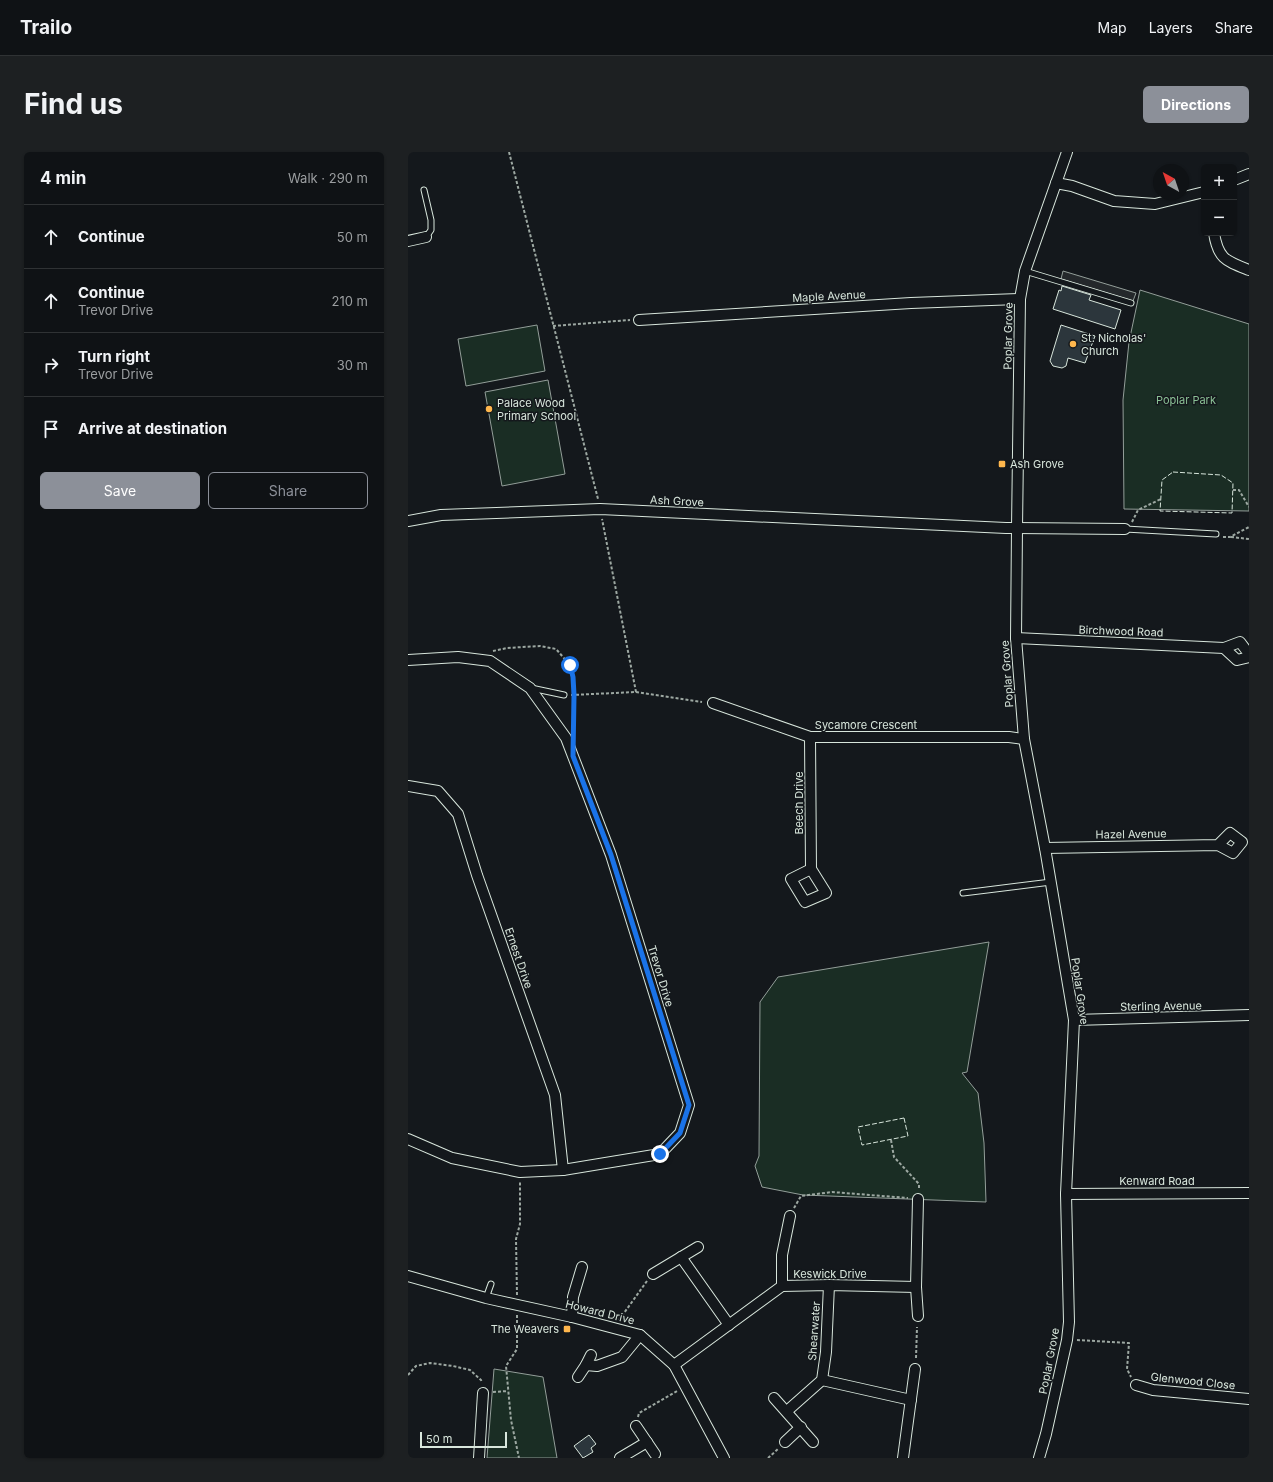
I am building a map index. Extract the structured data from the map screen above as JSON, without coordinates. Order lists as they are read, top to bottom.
{
  "streets": {
    "street": [
      "Maple Avenue",
      "Poplar Grove",
      "Ash Grove",
      "Birchwood Road",
      "Sycamore Crescent",
      "Beech Drive",
      "Hazel Avenue",
      "Ernest Drive",
      "Trevor Drive",
      "Sterling Avenue",
      "Kenward Road",
      "Keswick Drive",
      "Howard Drive",
      "Shearwater",
      "Glenwood Close"
    ]
  },
  "crossings": [
    ["Maple Avenue", "Poplar Grove"],
    ["Poplar Grove", "Ash Grove"],
    ["Poplar Grove", "Birchwood Road"],
    ["Poplar Grove", "Sycamore Crescent"],
    ["Poplar Grove", "Hazel Avenue"],
    ["Poplar Grove", "Sterling Avenue"],
    ["Poplar Grove", "Kenward Road"],
    ["Sycamore Crescent", "Beech Drive"],
    ["Ernest Drive", "Trevor Drive"],
    ["Keswick Drive", "Howard Drive"],
    ["Keswick Drive", "Shearwater"]
  ],
  "parks": ["Poplar Park"],
  "places": {
    "other": ["St. Nicholas' Church", "Palace Wood Primary School"],
    "transit": ["Ash Grove", "The Weavers"]
  },
  "scale_bar": "50 m",
  "north": "top left",
  "page": {
    "header": "Trailo",
    "nav": ["Map", "Layers", "Share"],
    "buttons": [
      "Directions",
      ["Save", "Share"]
    ],
    "title": "Find us",
    "heading": ["4 min", "Walk · 290 m"],
    "map_buttons": ["+", "−"],
    "list": [
      ["Continue", "50 m"],
      ["Continue", "Trevor Drive", "210 m"],
      ["Turn right", "Trevor Drive", "30 m"],
      "Arrive at destination"
    ],
    "scale": "50 m"
  }
}
